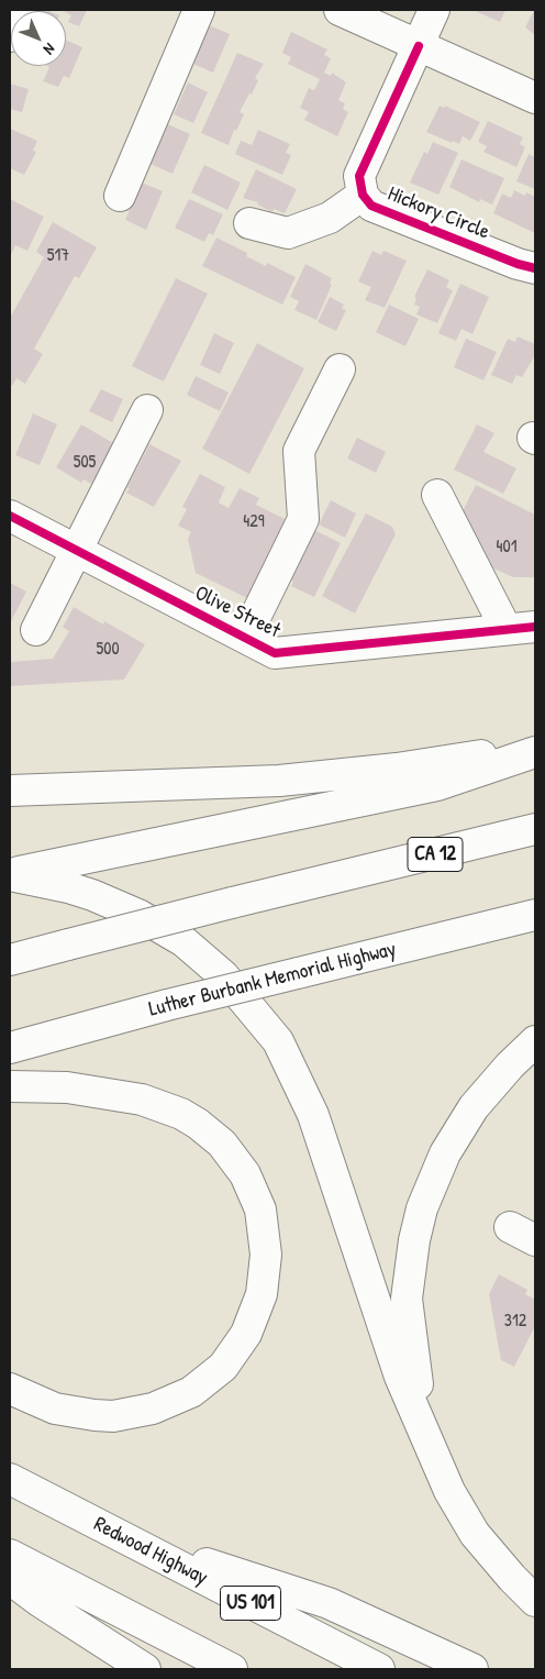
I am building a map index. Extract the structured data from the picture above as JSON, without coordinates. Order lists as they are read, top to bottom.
{
  "streets": {
    "main road": [
      "Hickory Circle",
      "Olive Street",
      "CA 12",
      "Luther Burbank Memorial Highway",
      "Redwood Highway",
      "US 101"
    ]
  },
  "house_numbers": [
    "517",
    "505",
    "429",
    "401",
    "500",
    "312"
  ],
  "north": "bottom right"
}
